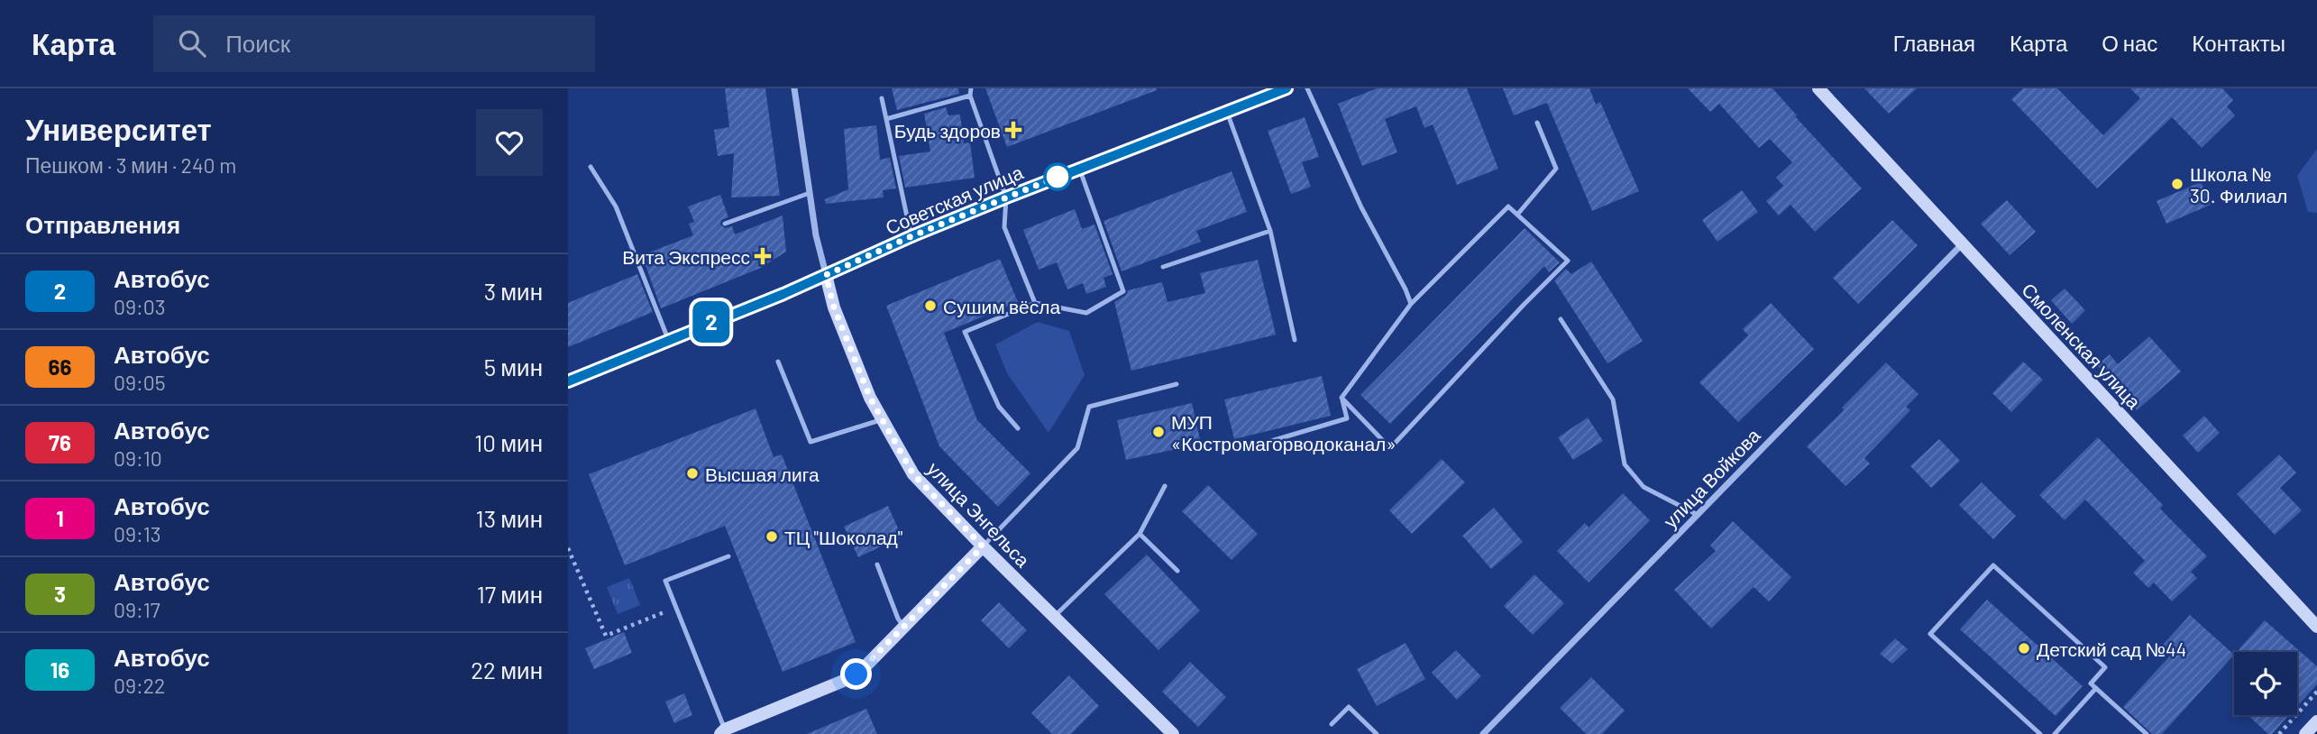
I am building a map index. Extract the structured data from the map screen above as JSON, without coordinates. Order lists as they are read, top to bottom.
{
  "streets": {
    "main road": ["Советская улица", "Смоленская улица", "улица Энгельса"],
    "street": ["улица Войкова"]
  },
  "crossings": [
    ["Советская улица", "улица Энгельса"],
    ["Смоленская улица", "улица Войкова"]
  ],
  "places": {
    "health": ["Будь здоров", "Вита Экспресс"],
    "other": [
      "Школа № 30. Филиал",
      "Сушим вёсла",
      "МУП «Костромагорводоканал»",
      "Высшая лига",
      "ТЦ \"Шоколад\"",
      "Детский сад №44"
    ]
  },
  "lines": ["bus line 2"],
  "page": {
    "header": "Карта",
    "search": "Поиск",
    "nav": [
      "Главная",
      "Карта",
      "О нас",
      "Контакты"
    ],
    "heading": [
      ["Университет", "Пешком · 3 мин · 240 m"],
      "Отправления"
    ],
    "on_map": "2",
    "list": [
      {
        "mark": "2",
        "name": "Автобус",
        "note": "09:03",
        "value": "3 мин"
      },
      {
        "mark": "66",
        "name": "Автобус",
        "note": "09:05",
        "value": "5 мин"
      },
      {
        "mark": "76",
        "name": "Автобус",
        "note": "09:10",
        "value": "10 мин"
      },
      {
        "mark": "1",
        "name": "Автобус",
        "note": "09:13",
        "value": "13 мин"
      },
      {
        "mark": "3",
        "name": "Автобус",
        "note": "09:17",
        "value": "17 мин"
      },
      {
        "mark": "16",
        "name": "Автобус",
        "note": "09:22",
        "value": "22 мин"
      }
    ]
  }
}
